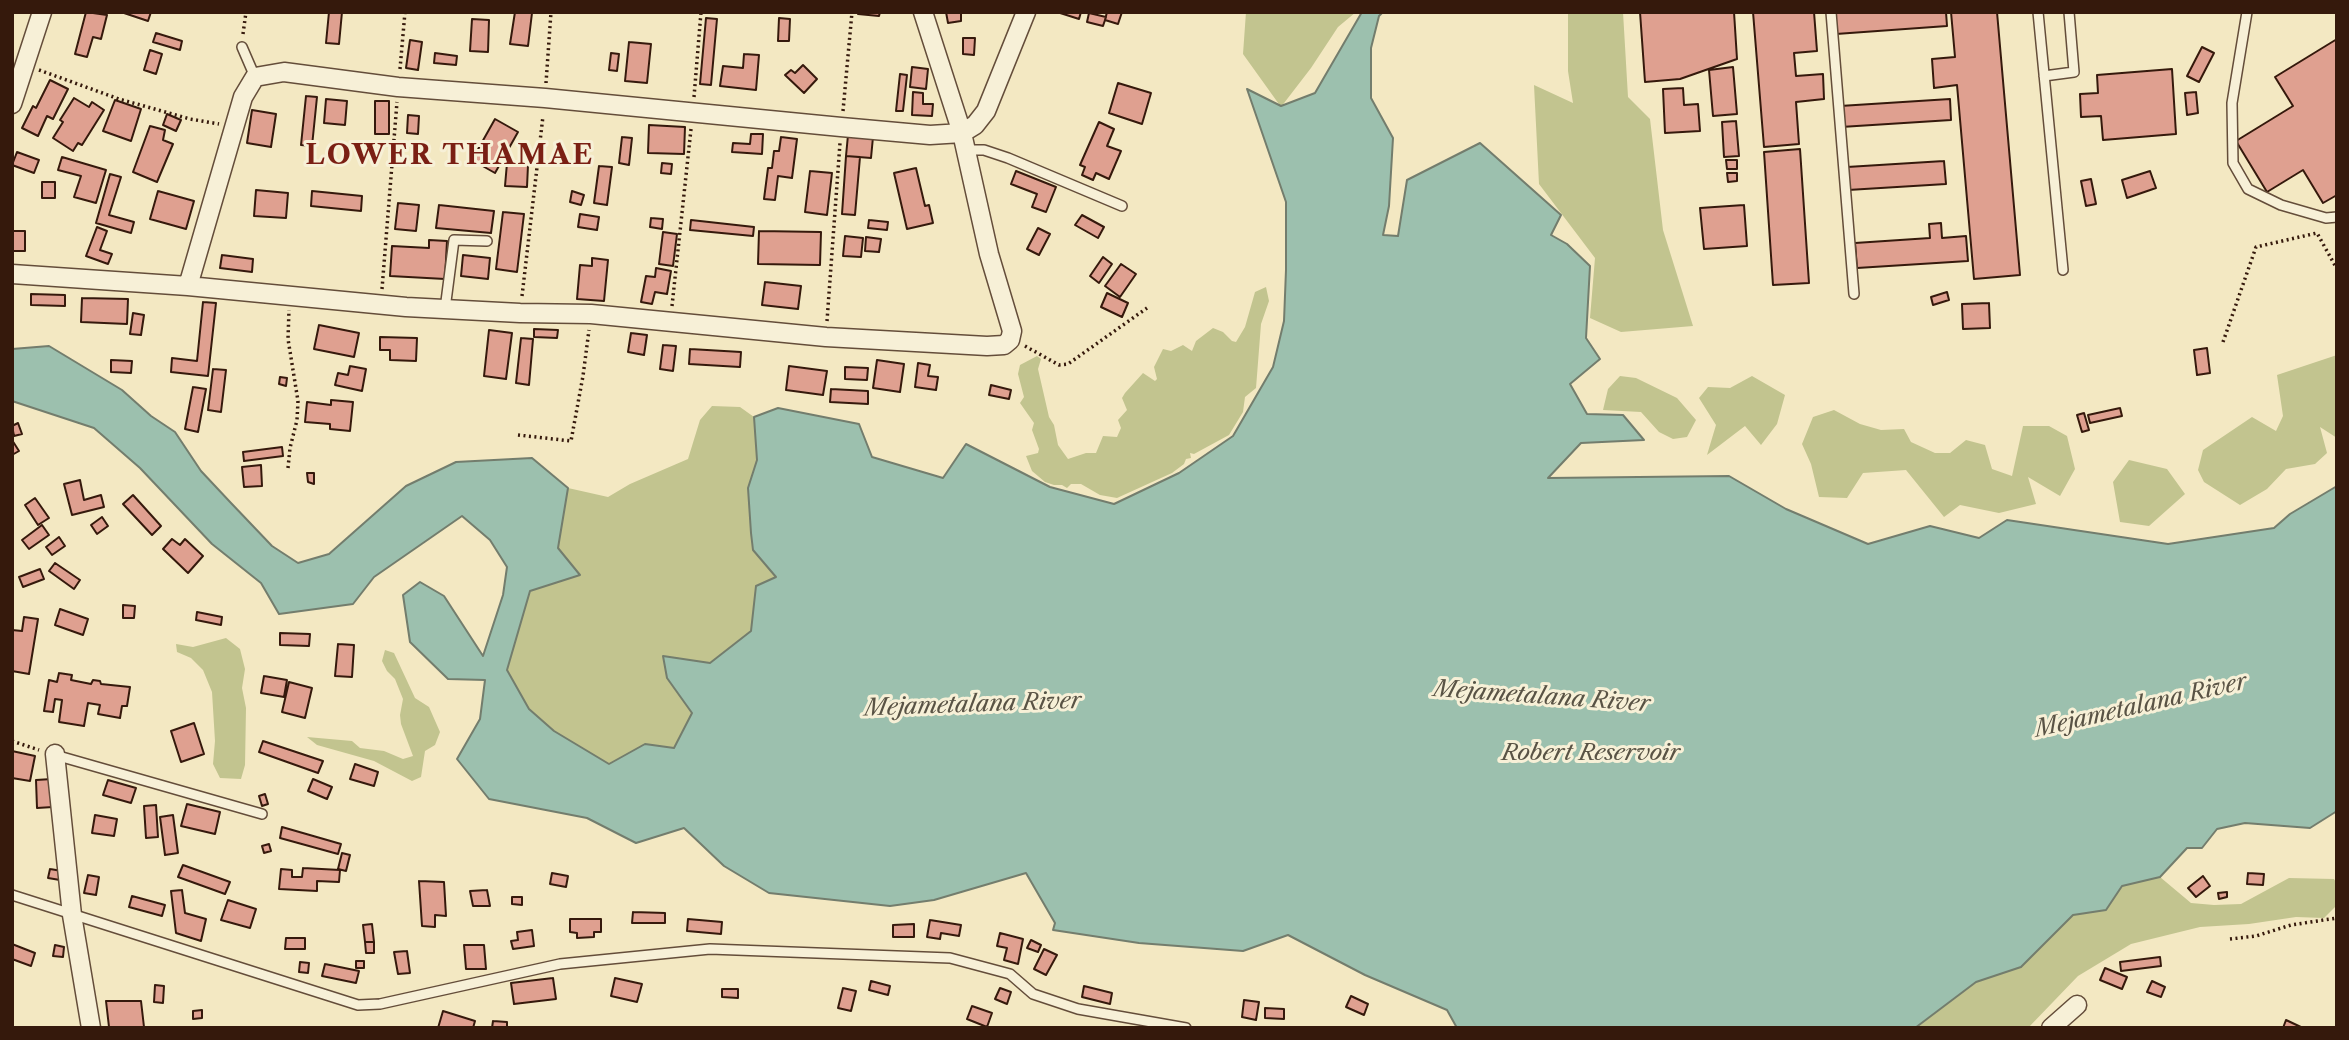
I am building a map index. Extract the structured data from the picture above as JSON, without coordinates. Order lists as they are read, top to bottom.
{
  "districts": ["LOWER THAMAE"],
  "water": ["Mejametalana River", "Robert Reservoir"]
}
